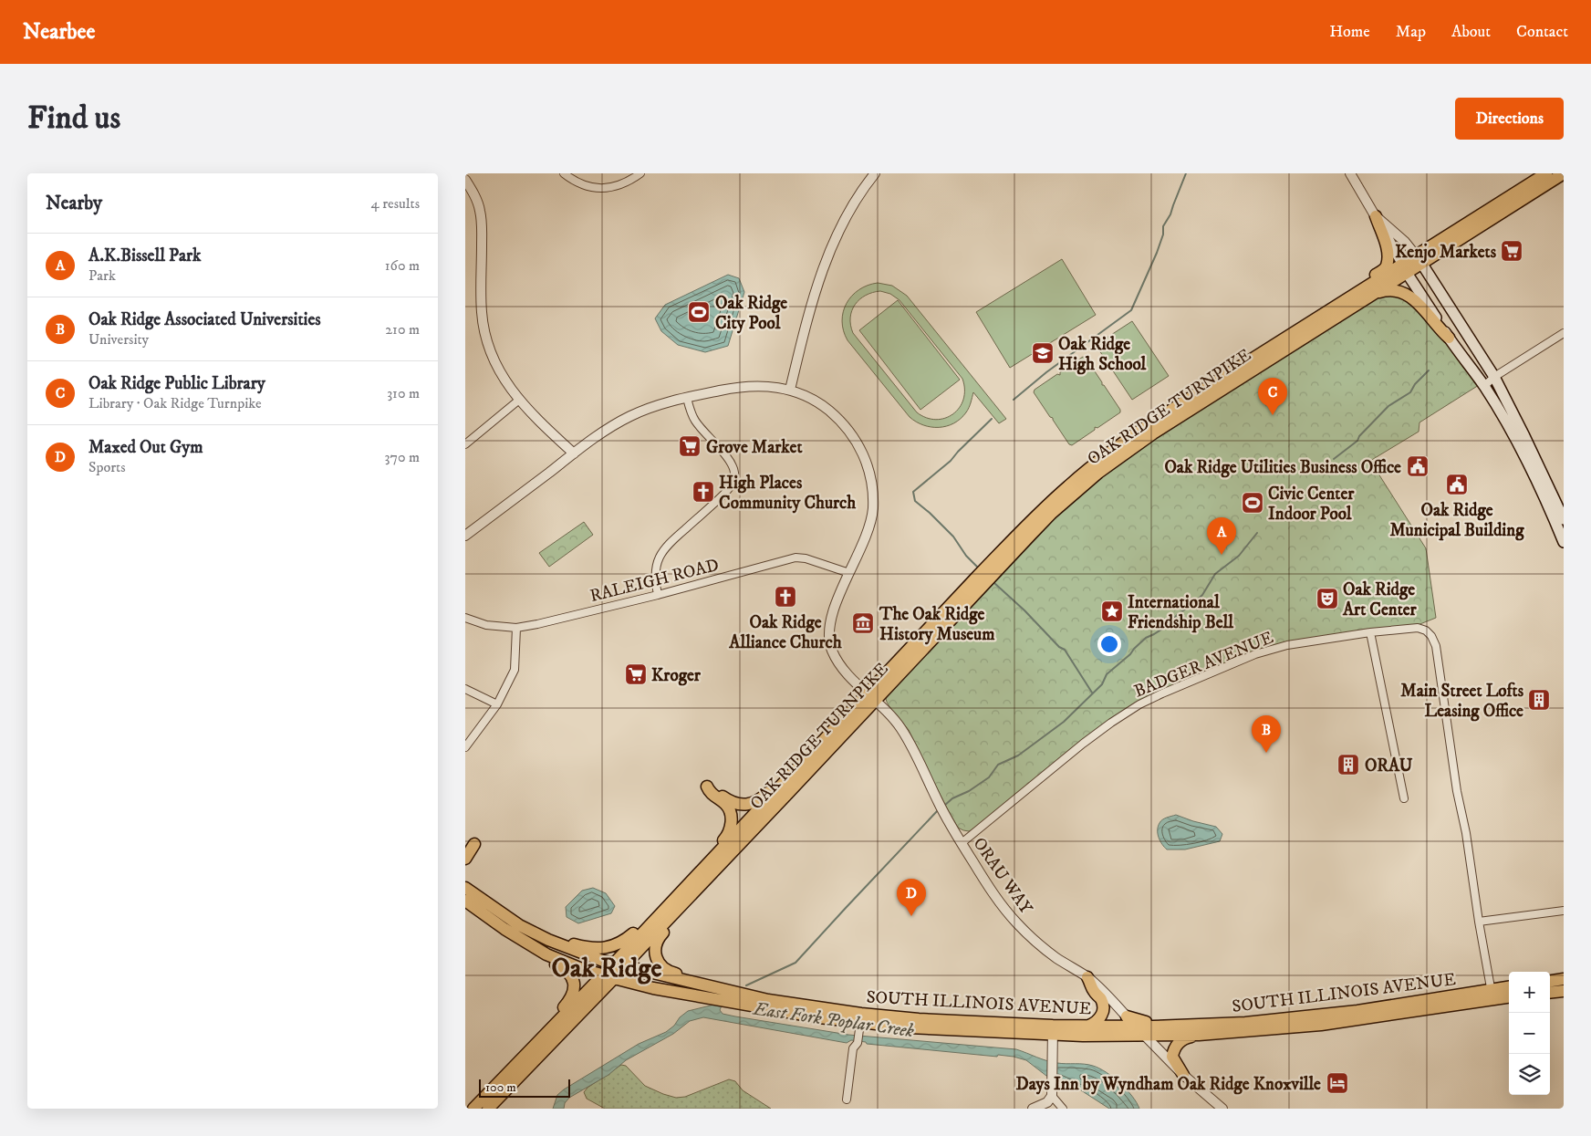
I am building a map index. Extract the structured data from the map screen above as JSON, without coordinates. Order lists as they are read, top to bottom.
{
  "streets": {
    "highway": ["OAK RIDGE TURNPIKE", "SOUTH ILLINOIS AVENUE"],
    "street": ["RALEIGH ROAD", "BADGER AVENUE", "ORAU WAY"]
  },
  "crossings": [
    ["OAK RIDGE TURNPIKE", "ORAU WAY"],
    ["OAK RIDGE TURNPIKE", "SOUTH ILLINOIS AVENUE"],
    ["RALEIGH ROAD", "ORAU WAY"],
    ["BADGER AVENUE", "ORAU WAY"],
    ["BADGER AVENUE", "SOUTH ILLINOIS AVENUE"],
    ["ORAU WAY", "SOUTH ILLINOIS AVENUE"]
  ],
  "districts": ["Oak Ridge"],
  "water": ["East Fork Poplar Creek"],
  "places": {
    "supermarket": ["Kenjo Markets", "Grove Market", "Kroger"],
    "sports": ["Oak Ridge City Pool", "Civic Center Indoor Pool"],
    "school or university": ["Oak Ridge High School"],
    "public building": ["Oak Ridge Utilities Business Office", "Oak Ridge Municipal Building"],
    "church": ["High Places Community Church", "Oak Ridge Alliance Church"],
    "theatre": ["Oak Ridge Art Center"],
    "place": ["International Friendship Bell"],
    "museum": ["The Oak Ridge History Museum"],
    "building": ["Main Street Lofts Leasing Office", "ORAU"],
    "hotel": ["Days Inn by Wyndham Oak Ridge Knoxville"]
  },
  "scale_bar": "100 m",
  "page": {
    "header": "Nearbee",
    "nav": [
      "Home",
      "Map",
      "About",
      "Contact"
    ],
    "buttons": "Directions",
    "title": "Find us",
    "heading": ["Nearby", "4 results"],
    "list": [
      {
        "mark": "A",
        "name": "A.K.Bissell Park",
        "note": "Park",
        "value": "160 m"
      },
      {
        "mark": "B",
        "name": "Oak Ridge Associated Universities",
        "note": "University",
        "value": "210 m"
      },
      {
        "mark": "C",
        "name": "Oak Ridge Public Library",
        "note": "Library · Oak Ridge Turnpike",
        "value": "310 m"
      },
      {
        "mark": "D",
        "name": "Maxed Out Gym",
        "note": "Sports",
        "value": "370 m"
      }
    ],
    "pins": [
      "C",
      "A",
      "B",
      "D"
    ],
    "map_buttons": ["+", "−"],
    "scale": "100 m"
  }
}
